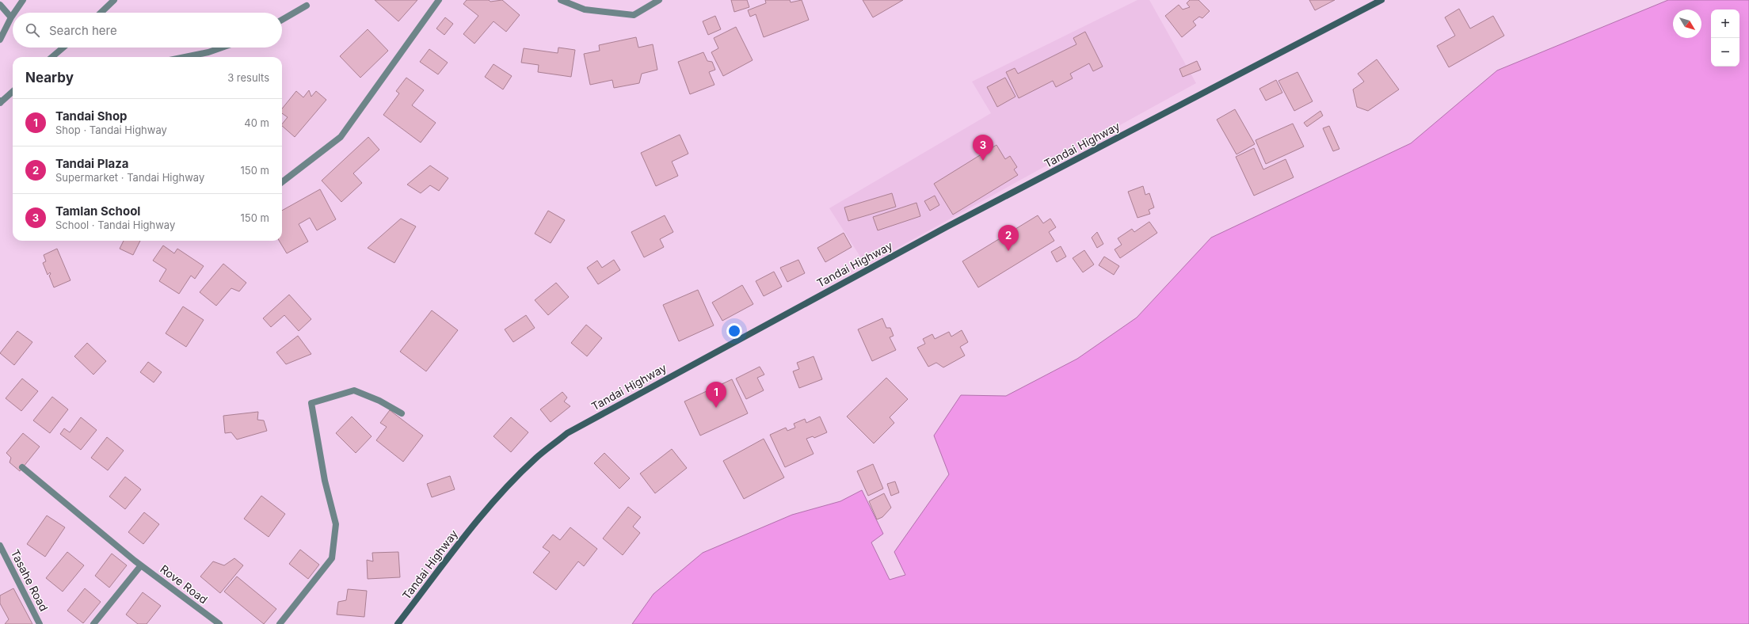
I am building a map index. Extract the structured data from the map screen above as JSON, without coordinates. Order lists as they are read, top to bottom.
{
  "streets": {
    "main road": ["Tandai Highway"],
    "street": ["Tasahe Road", "Rove Road"]
  },
  "north": "bottom right",
  "page": {
    "map_buttons": ["+", "−"],
    "search": "Search here",
    "heading": ["Nearby", "3 results"],
    "list": [
      {
        "mark": "1",
        "name": "Tandai Shop",
        "note": "Shop · Tandai Highway",
        "value": "40 m"
      },
      {
        "mark": "2",
        "name": "Tandai Plaza",
        "note": "Supermarket · Tandai Highway",
        "value": "150 m"
      },
      {
        "mark": "3",
        "name": "Tamlan School",
        "note": "School · Tandai Highway",
        "value": "150 m"
      }
    ],
    "pins": ["3", "2", "1"]
  }
}
